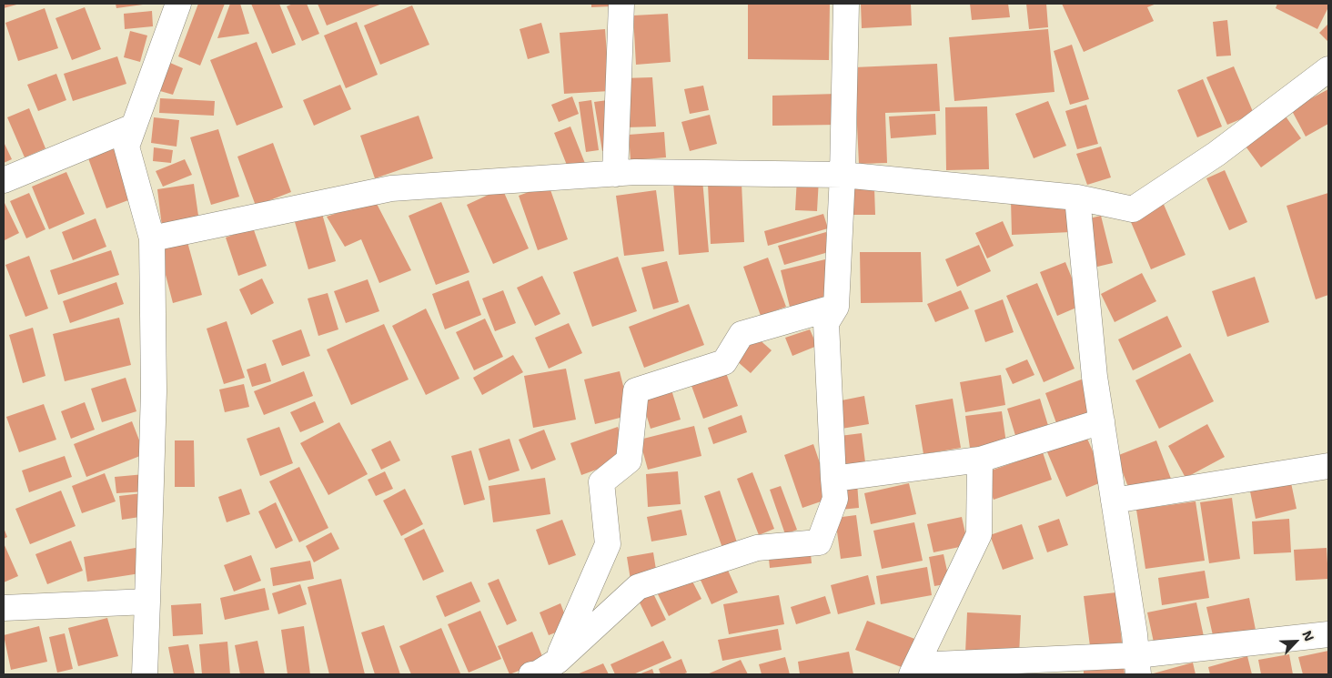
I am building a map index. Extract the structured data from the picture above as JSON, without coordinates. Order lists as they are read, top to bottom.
{
  "north": "top right"
}
